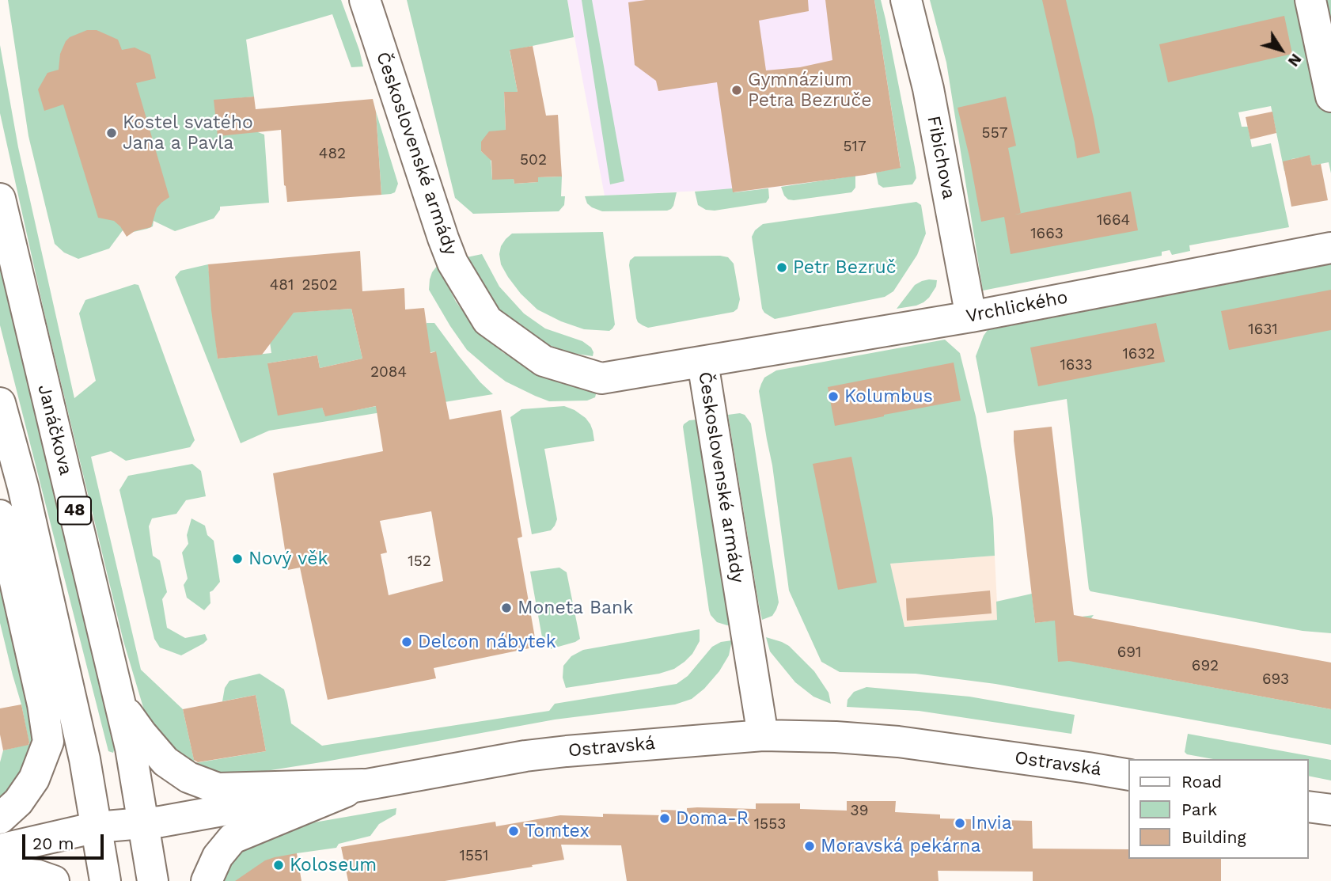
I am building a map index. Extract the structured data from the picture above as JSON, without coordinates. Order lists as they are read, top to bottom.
{
  "streets": {
    "street": [
      "Československé armády",
      "Fibichova",
      "Vrchlického",
      "Janáčkova",
      "48",
      "Ostravská"
    ]
  },
  "crossings": [
    ["Československé armády", "Vrchlického"],
    ["Československé armády", "Ostravská"],
    ["Fibichova", "Vrchlického"],
    ["Janáčkova", "48"],
    ["Janáčkova", "Ostravská"],
    ["48", "Ostravská"]
  ],
  "places": [
    "Gymnázium Petra Bezruče",
    "Kostel svatého Jana a Pavla",
    "Petr Bezruč",
    "Kolumbus",
    "Nový věk",
    "Moneta Bank",
    "Delcon nábytek",
    "Doma-R",
    "Invia",
    "Tomtex",
    "Moravská pekárna",
    "Koloseum"
  ],
  "house_numbers": [
    "557",
    "517",
    "482",
    "502",
    "1664",
    "1663",
    "481",
    "2502",
    "1631",
    "1632",
    "1633",
    "2084",
    "152",
    "691",
    "692",
    "693",
    "39",
    "1553",
    "1551"
  ],
  "legend": ["Road", "Park", "Building"],
  "scale_bar": "20 m",
  "north": "bottom right"
}
